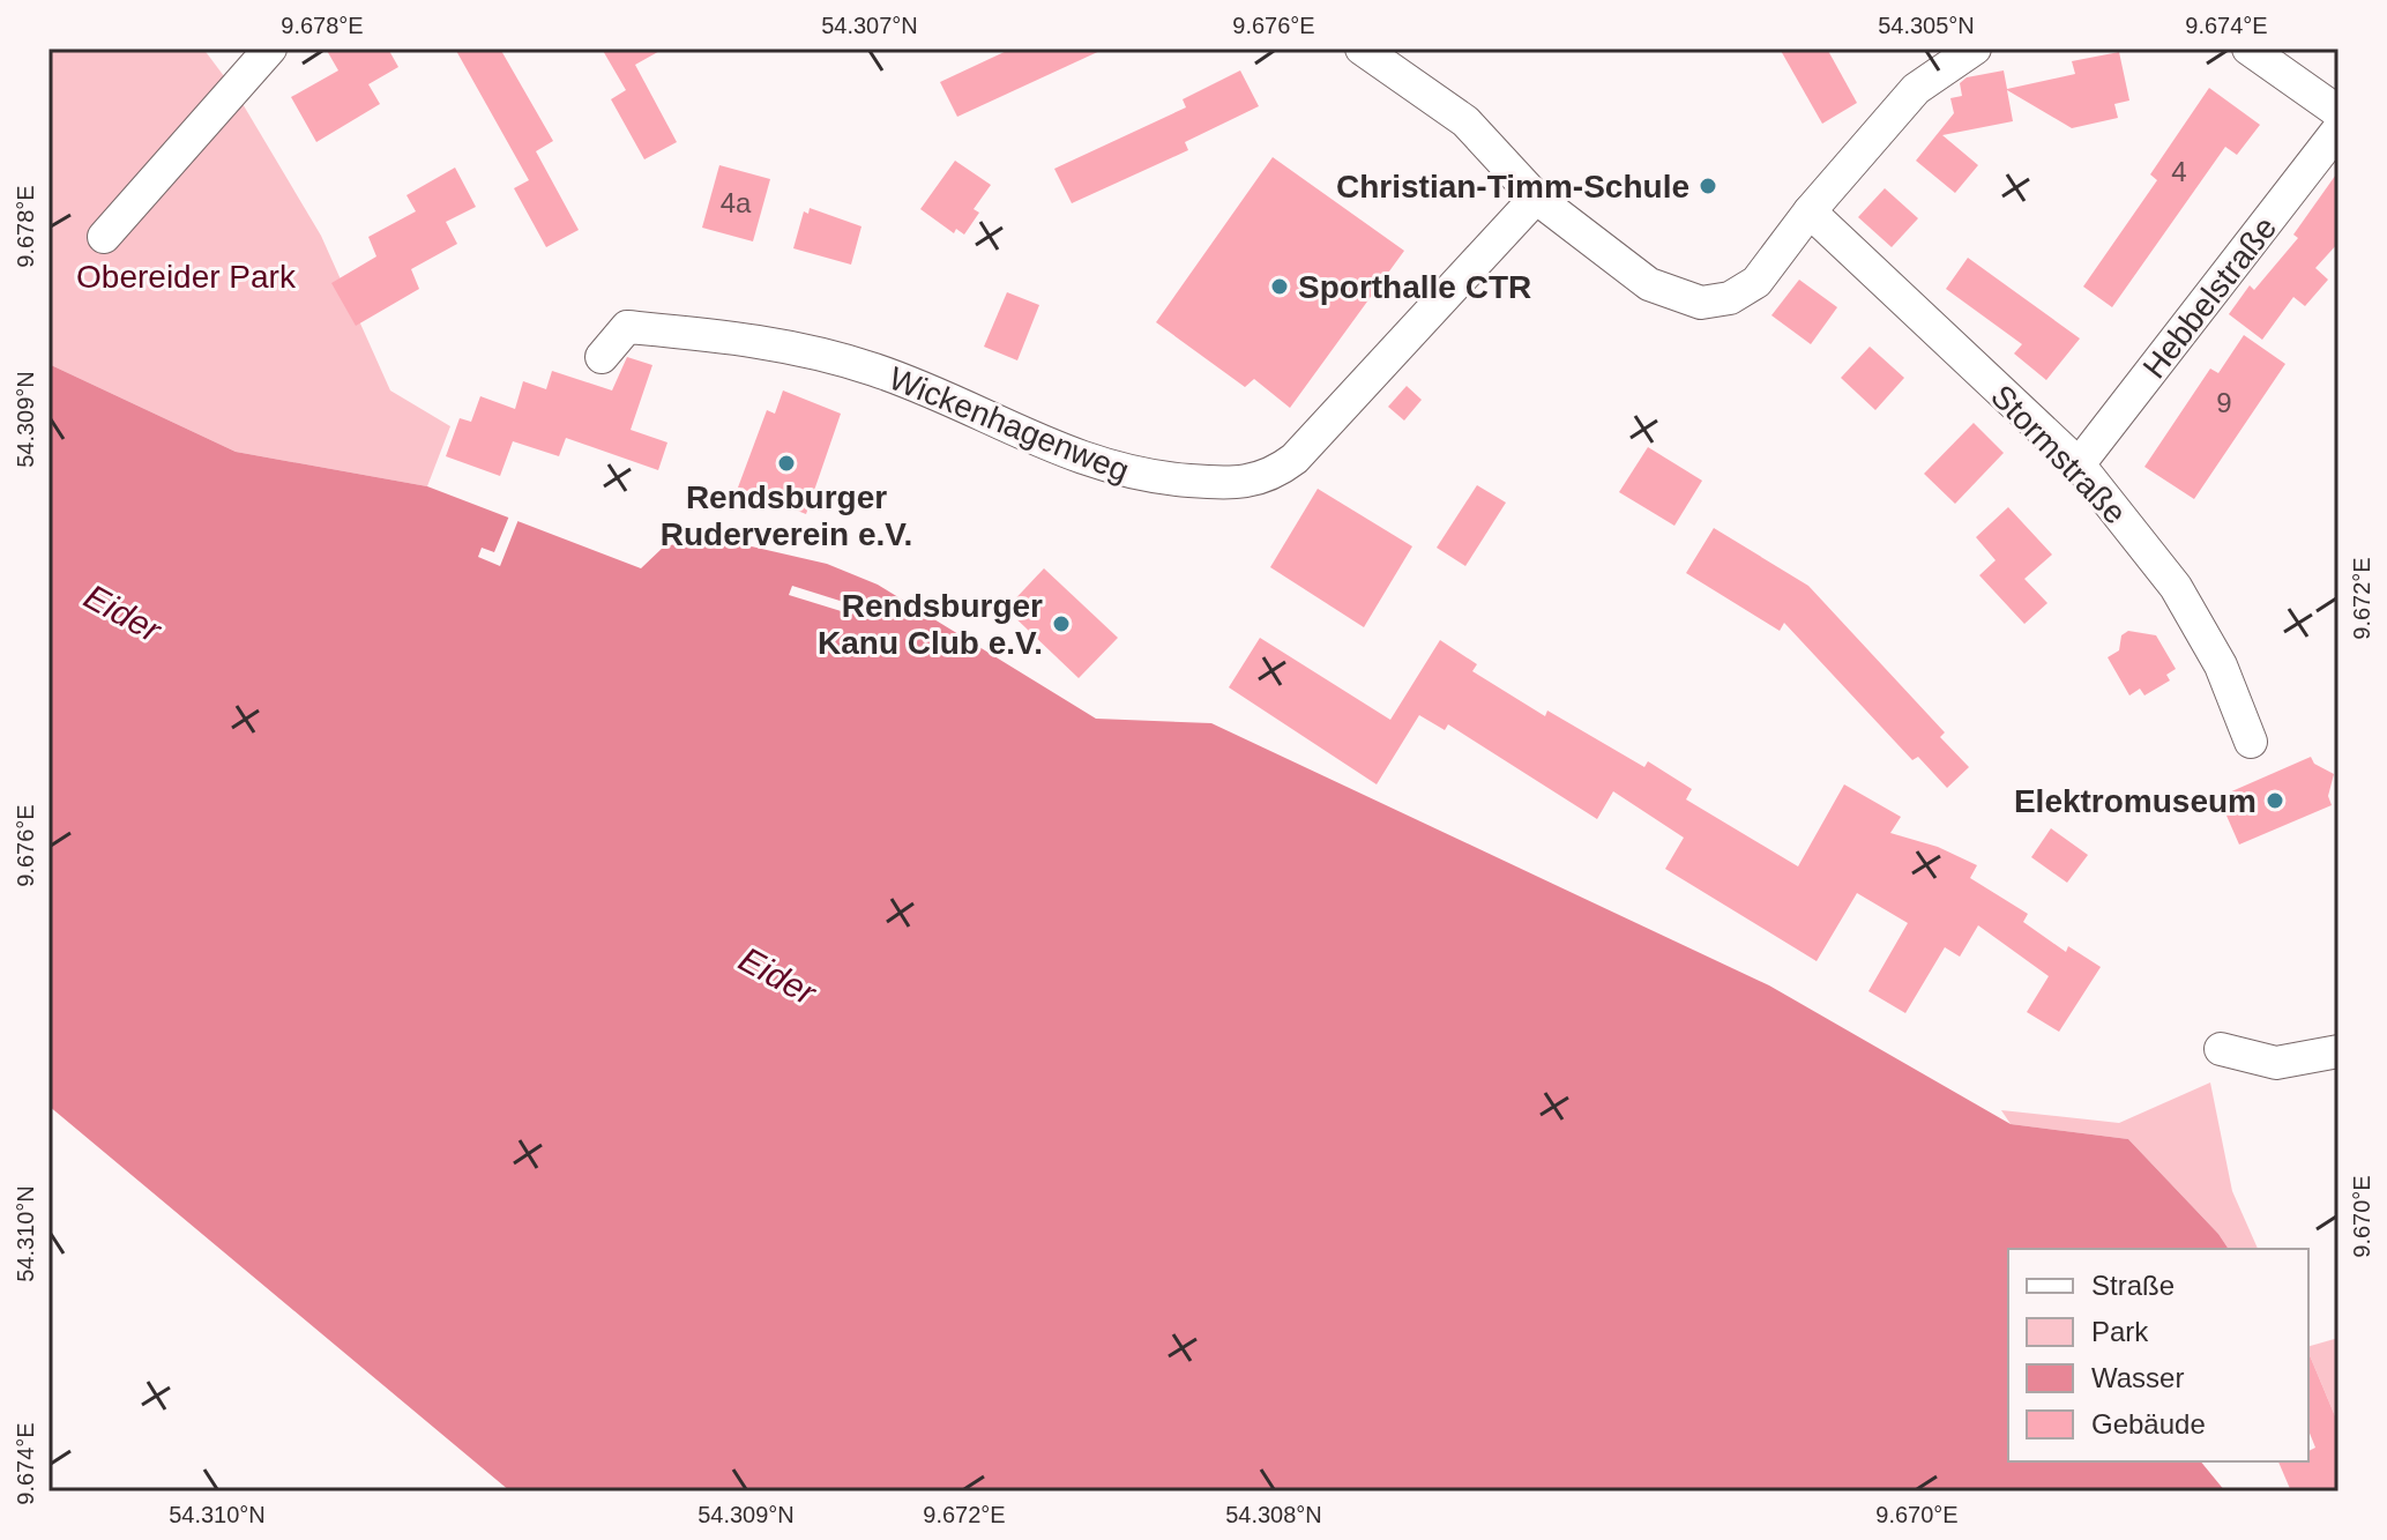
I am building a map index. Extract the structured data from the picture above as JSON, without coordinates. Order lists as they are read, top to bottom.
{
  "streets": {
    "street": ["Hebbelstraße", "Wickenhagenweg", "Stormstraße"]
  },
  "crossings": [
    ["Hebbelstraße", "Stormstraße"]
  ],
  "water": ["Eider"],
  "parks": ["Obereider Park"],
  "places": [
    "Christian-Timm-Schule",
    "Sporthalle CTR",
    "Rendsburger Ruderverein e.V.",
    "Rendsburger Kanu Club e.V.",
    "Elektromuseum"
  ],
  "house_numbers": ["4", "4a", "9"],
  "legend": [
    "Straße",
    "Park",
    "Wasser",
    "Gebäude"
  ],
  "coordinates": [
    "9.678°E",
    "54.307°N",
    "9.676°E",
    "54.305°N",
    "9.674°E",
    "54.309°N",
    "9.672°E",
    "9.670°E",
    "54.310°N",
    "54.308°N"
  ]
}
